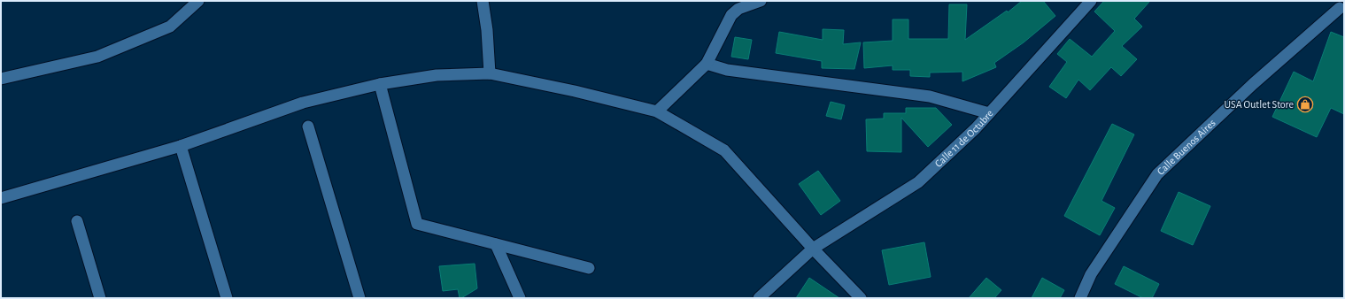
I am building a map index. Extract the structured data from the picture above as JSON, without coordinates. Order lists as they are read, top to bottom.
{
  "streets": {
    "street": ["Calle 11 de Octubre", "Calle Buenos Aires"]
  },
  "places": {
    "shop": ["USA Outlet Store"]
  }
}
